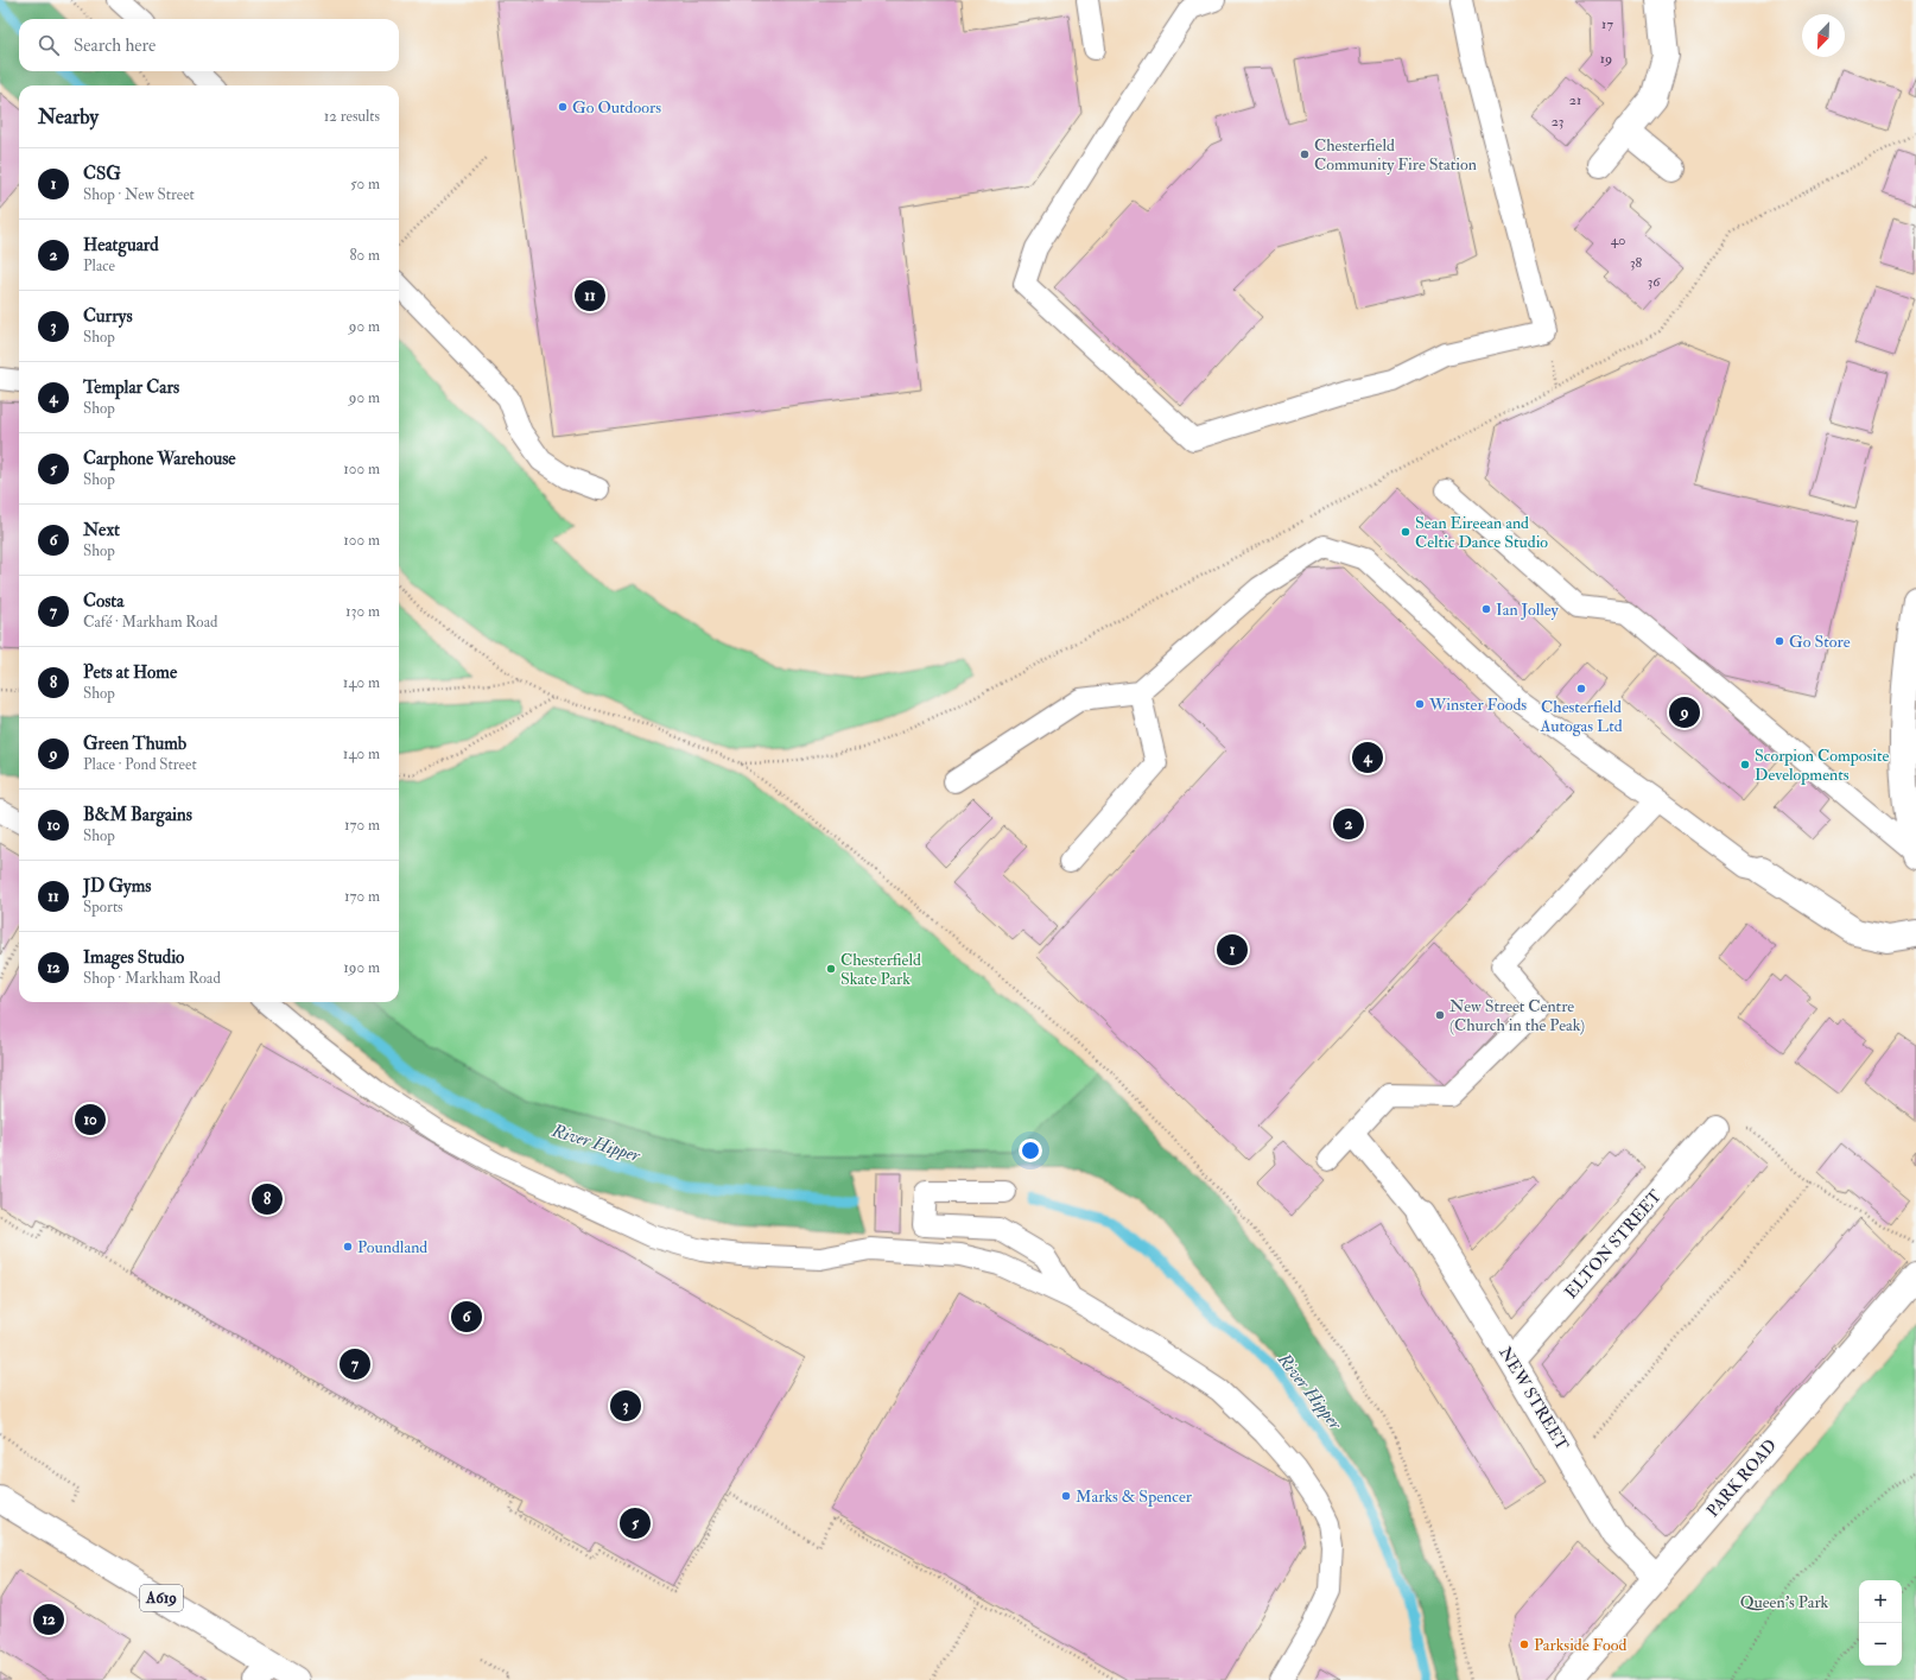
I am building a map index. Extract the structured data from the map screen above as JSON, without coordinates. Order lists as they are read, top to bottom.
{
  "streets": {
    "main road": [
      "ELTON STREET",
      "NEW STREET",
      "PARK ROAD",
      "A619"
    ]
  },
  "crossings": [
    ["ELTON STREET", "NEW STREET"],
    ["NEW STREET", "PARK ROAD"]
  ],
  "water": ["River Hipper"],
  "parks": ["Queen's Park"],
  "places": [
    "Go Outdoors",
    "Chesterfield Community Fire Station",
    "Sean Eireean and Celtic Dance Studio",
    "Ian Jolley",
    "Go Store",
    "Chesterfield Autogas Ltd",
    "Winster Foods",
    "Scorpion Composite Developments",
    "Chesterfield Skate Park",
    "New Street Centre (Church in the Peak)",
    "Poundland",
    "Marks & Spencer",
    "Parkside Food"
  ],
  "house_numbers": [
    "17",
    "19",
    "21",
    "23",
    "40",
    "38",
    "36"
  ],
  "north": "bottom left",
  "page": {
    "search": "Search here",
    "heading": ["Nearby", "12 results"],
    "list": [
      {
        "mark": "1",
        "name": "CSG",
        "note": "Shop · New Street",
        "value": "50 m"
      },
      {
        "mark": "2",
        "name": "Heatguard",
        "note": "Place",
        "value": "80 m"
      },
      {
        "mark": "3",
        "name": "Currys",
        "note": "Shop",
        "value": "90 m"
      },
      {
        "mark": "4",
        "name": "Templar Cars",
        "note": "Shop",
        "value": "90 m"
      },
      {
        "mark": "5",
        "name": "Carphone Warehouse",
        "note": "Shop",
        "value": "100 m"
      },
      {
        "mark": "6",
        "name": "Next",
        "note": "Shop",
        "value": "100 m"
      },
      {
        "mark": "7",
        "name": "Costa",
        "note": "Café · Markham Road",
        "value": "130 m"
      },
      {
        "mark": "8",
        "name": "Pets at Home",
        "note": "Shop",
        "value": "140 m"
      },
      {
        "mark": "9",
        "name": "Green Thumb",
        "note": "Place · Pond Street",
        "value": "140 m"
      },
      {
        "mark": "10",
        "name": "B&M Bargains",
        "note": "Shop",
        "value": "170 m"
      },
      {
        "mark": "11",
        "name": "JD Gyms",
        "note": "Sports",
        "value": "170 m"
      },
      {
        "mark": "12",
        "name": "Images Studio",
        "note": "Shop · Markham Road",
        "value": "190 m"
      }
    ],
    "pins": [
      "11",
      "9",
      "4",
      "2",
      "1",
      "10",
      "8",
      "6",
      "7",
      "3",
      "5",
      "12"
    ],
    "map_buttons": ["+", "−"]
  }
}
